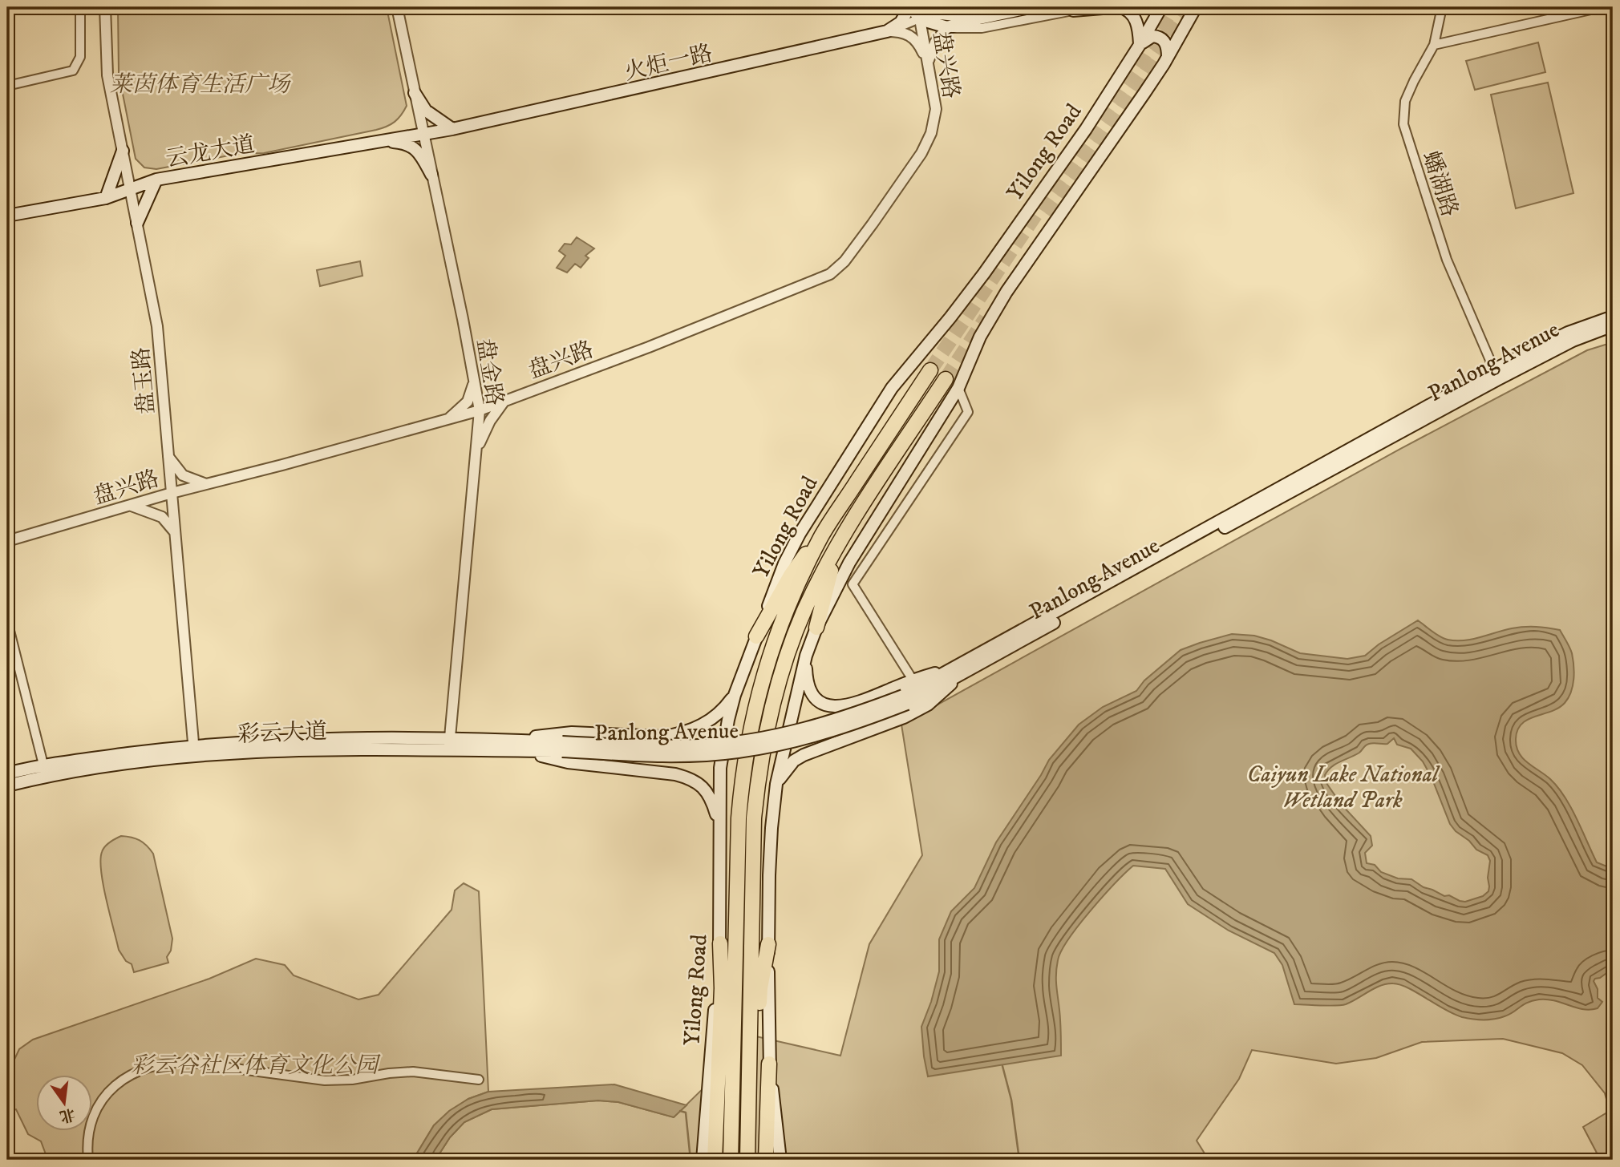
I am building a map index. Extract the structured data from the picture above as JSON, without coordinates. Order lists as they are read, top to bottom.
{
  "streets": {
    "highway": ["Yilong Road"],
    "main road": [
      "火炬一路",
      "云龙大道",
      "Panlong Avenue",
      "彩云大道"
    ],
    "street": [
      "盘兴路",
      "蟠湖路",
      "盘金路",
      "盘玉路"
    ]
  },
  "crossings": [
    ["火炬一路", "云龙大道"],
    ["火炬一路", "盘金路"],
    ["盘兴路", "盘金路"],
    ["盘兴路", "盘玉路"],
    ["云龙大道", "盘金路"],
    ["云龙大道", "盘玉路"],
    ["蟠湖路", "Panlong Avenue"],
    ["Panlong Avenue", "彩云大道"],
    ["盘金路", "彩云大道"],
    ["盘玉路", "彩云大道"]
  ],
  "parks": ["莱茵体育生活广场", "Caiyun Lake National Wetland Park", "彩云谷社区体育文化公园"],
  "north": "bottom"
}
